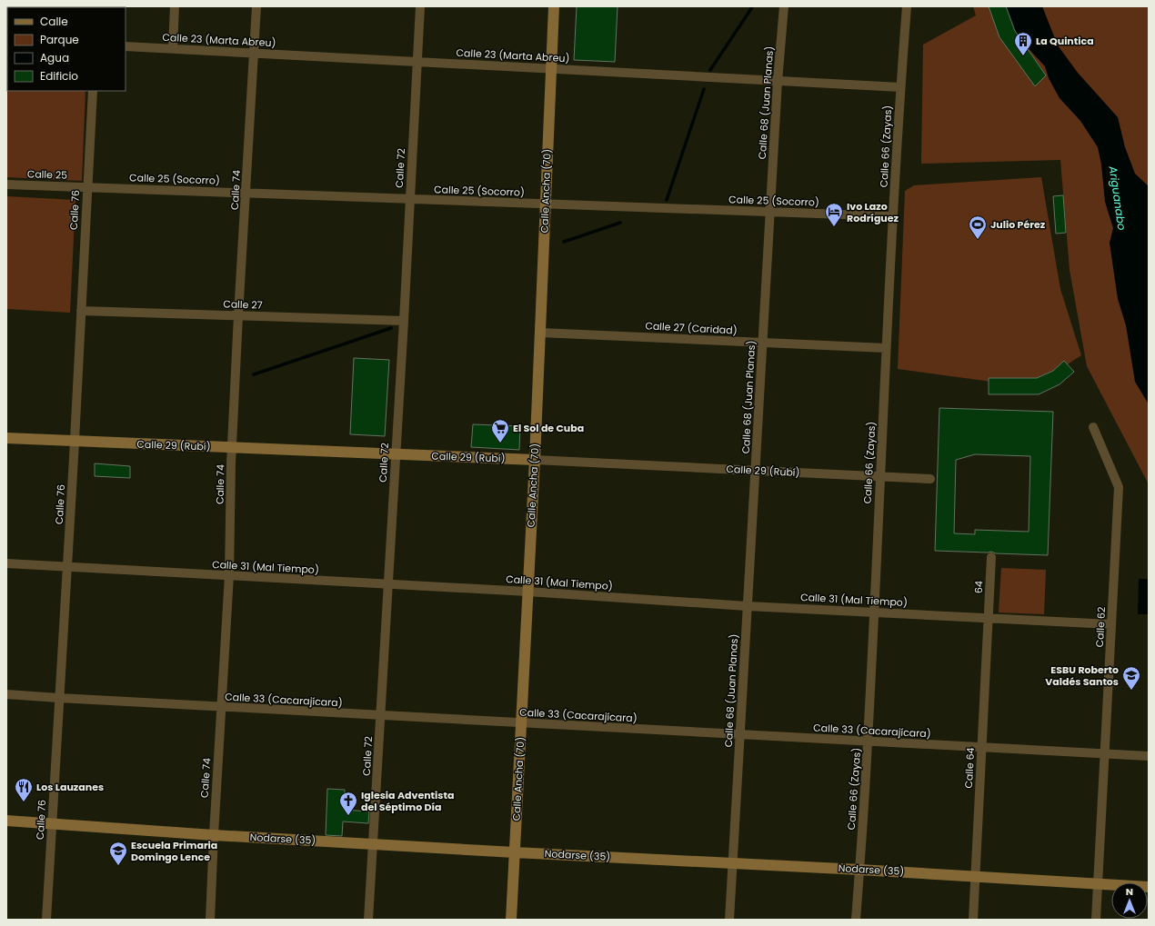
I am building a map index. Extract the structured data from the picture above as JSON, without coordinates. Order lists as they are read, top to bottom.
{
  "streets": {
    "main road": ["Calle Ancha (70)", "Calle 29 (Rubí)", "Nodarse (35)"],
    "street": [
      "Calle 23 (Marta Abreu)",
      "Calle 68 (Juan Planas)",
      "Calle 66 (Zayas)",
      "Calle 72",
      "Calle 25",
      "Calle 25 (Socorro)",
      "Calle 74",
      "Calle 76",
      "Calle 27",
      "Calle 27 (Caridad)",
      "Calle 31 (Mal Tiempo)",
      "64",
      "Calle 62",
      "Calle 33 (Cacarajícara)",
      "Calle 64"
    ]
  },
  "crossings": [
    ["Calle 23 (Marta Abreu)", "Calle 68 (Juan Planas)"],
    ["Calle 23 (Marta Abreu)", "Calle 66 (Zayas)"],
    ["Calle 23 (Marta Abreu)", "Calle 72"],
    ["Calle 23 (Marta Abreu)", "Calle 74"],
    ["Calle 23 (Marta Abreu)", "Calle Ancha (70)"],
    ["Calle 68 (Juan Planas)", "Calle 25 (Socorro)"],
    ["Calle 68 (Juan Planas)", "Calle 27 (Caridad)"],
    ["Calle 68 (Juan Planas)", "Calle 29 (Rubí)"],
    ["Calle 68 (Juan Planas)", "Calle 31 (Mal Tiempo)"],
    ["Calle 68 (Juan Planas)", "Calle 33 (Cacarajícara)"],
    ["Calle 68 (Juan Planas)", "Nodarse (35)"],
    ["Calle 66 (Zayas)", "Calle 25 (Socorro)"],
    ["Calle 66 (Zayas)", "Calle 27 (Caridad)"],
    ["Calle 66 (Zayas)", "Calle 29 (Rubí)"],
    ["Calle 66 (Zayas)", "Calle 31 (Mal Tiempo)"],
    ["Calle 66 (Zayas)", "Calle 33 (Cacarajícara)"],
    ["Calle 66 (Zayas)", "Nodarse (35)"],
    ["Calle 72", "Calle 25 (Socorro)"],
    ["Calle 72", "Calle 27"],
    ["Calle 72", "Calle 29 (Rubí)"],
    ["Calle 72", "Calle 31 (Mal Tiempo)"],
    ["Calle 72", "Calle 33 (Cacarajícara)"],
    ["Calle 72", "Nodarse (35)"],
    ["Calle 25", "Calle 25 (Socorro)"],
    ["Calle 25", "Calle 76"],
    ["Calle 25 (Socorro)", "Calle 74"],
    ["Calle 25 (Socorro)", "Calle Ancha (70)"],
    ["Calle 25 (Socorro)", "Calle 76"],
    ["Calle 74", "Calle 27"],
    ["Calle 74", "Calle 29 (Rubí)"],
    ["Calle 74", "Calle 31 (Mal Tiempo)"],
    ["Calle 74", "Calle 33 (Cacarajícara)"],
    ["Calle 74", "Nodarse (35)"],
    ["Calle Ancha (70)", "Calle 27 (Caridad)"],
    ["Calle Ancha (70)", "Calle 29 (Rubí)"],
    ["Calle Ancha (70)", "Calle 31 (Mal Tiempo)"],
    ["Calle Ancha (70)", "Calle 33 (Cacarajícara)"],
    ["Calle Ancha (70)", "Nodarse (35)"],
    ["Calle 76", "Calle 27"],
    ["Calle 76", "Calle 29 (Rubí)"],
    ["Calle 76", "Calle 31 (Mal Tiempo)"],
    ["Calle 76", "Calle 33 (Cacarajícara)"],
    ["Calle 76", "Nodarse (35)"],
    ["Calle 31 (Mal Tiempo)", "64"],
    ["Calle 31 (Mal Tiempo)", "Calle 62"],
    ["Calle 31 (Mal Tiempo)", "Calle 64"],
    ["64", "Calle 64"],
    ["Calle 62", "Calle 33 (Cacarajícara)"],
    ["Calle 62", "Nodarse (35)"],
    ["Calle 33 (Cacarajícara)", "Calle 64"],
    ["Calle 64", "Nodarse (35)"]
  ],
  "water": ["Ariguanabo"],
  "places": {
    "building": ["La Quintica"],
    "hotel": ["Ivo Lazo Rodríguez"],
    "sports": ["Julio Pérez"],
    "supermarket": ["El Sol de Cuba"],
    "school or university": ["ESBU Roberto Valdés Santos", "Escuela Primaria Domingo Lence"],
    "restaurant": ["Los Lauzanes"],
    "church": ["Iglesia Adventista del Séptimo Día"]
  },
  "legend": [
    "Calle",
    "Parque",
    "Agua",
    "Edificio"
  ],
  "north": "top"
}
